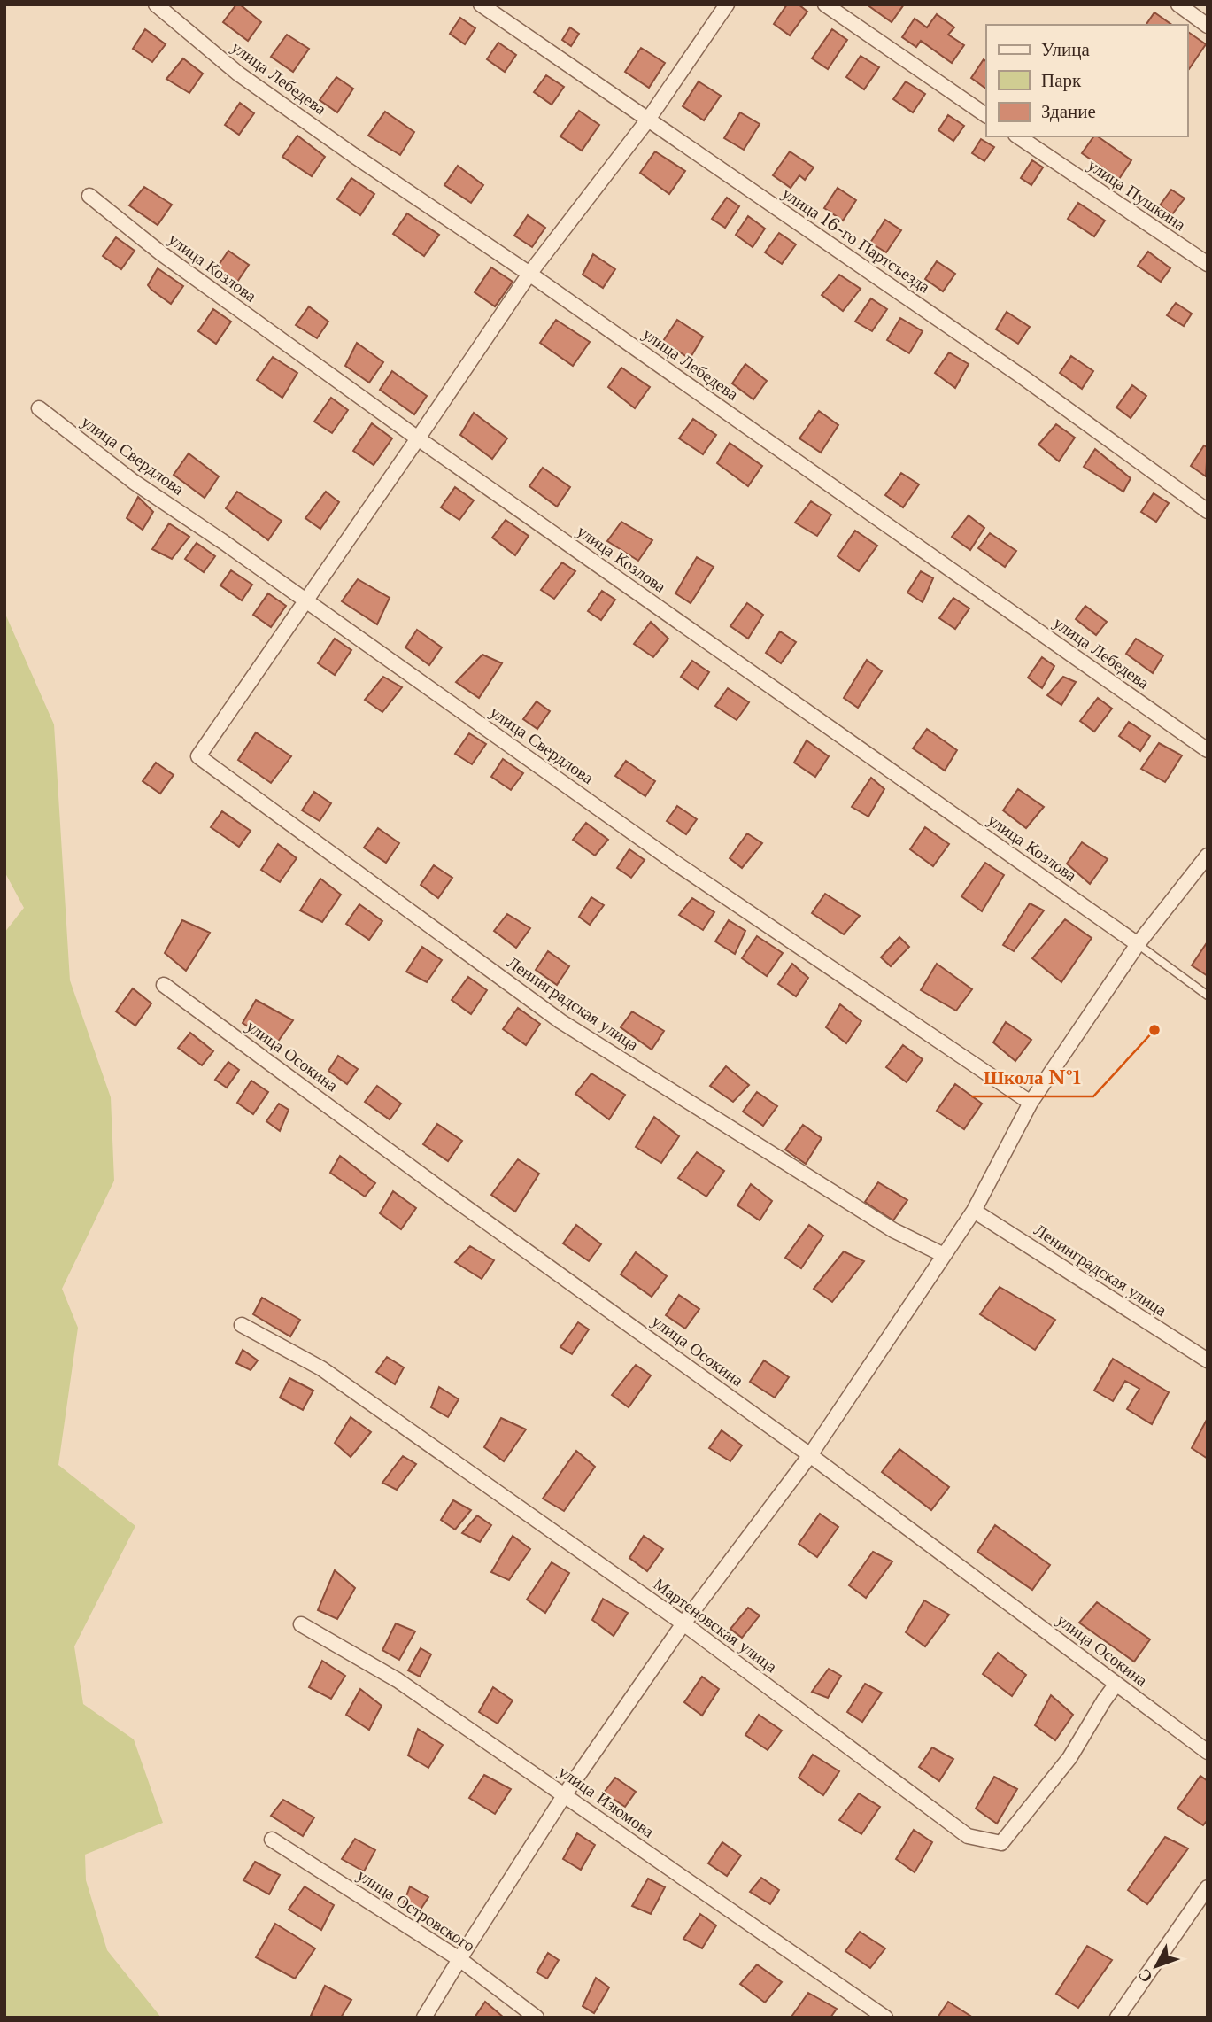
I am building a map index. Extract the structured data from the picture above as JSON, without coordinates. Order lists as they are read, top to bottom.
{
  "streets": {
    "street": [
      "улица Лебедева",
      "улица Пушкина",
      "улица 16-го Партсъезда",
      "улица Козлова",
      "улица Свердлова",
      "Ленинградская улица",
      "улица Осокина",
      "Мартеновская улица",
      "улица Изюмова",
      "улица Островского"
    ]
  },
  "crossings": [
    ["улица Свердлова", "Ленинградская улица"],
    ["улица Осокина", "Мартеновская улица"]
  ],
  "places": ["Школа №1"],
  "legend": ["Улица", "Парк", "Здание"],
  "north": "bottom left"
}
